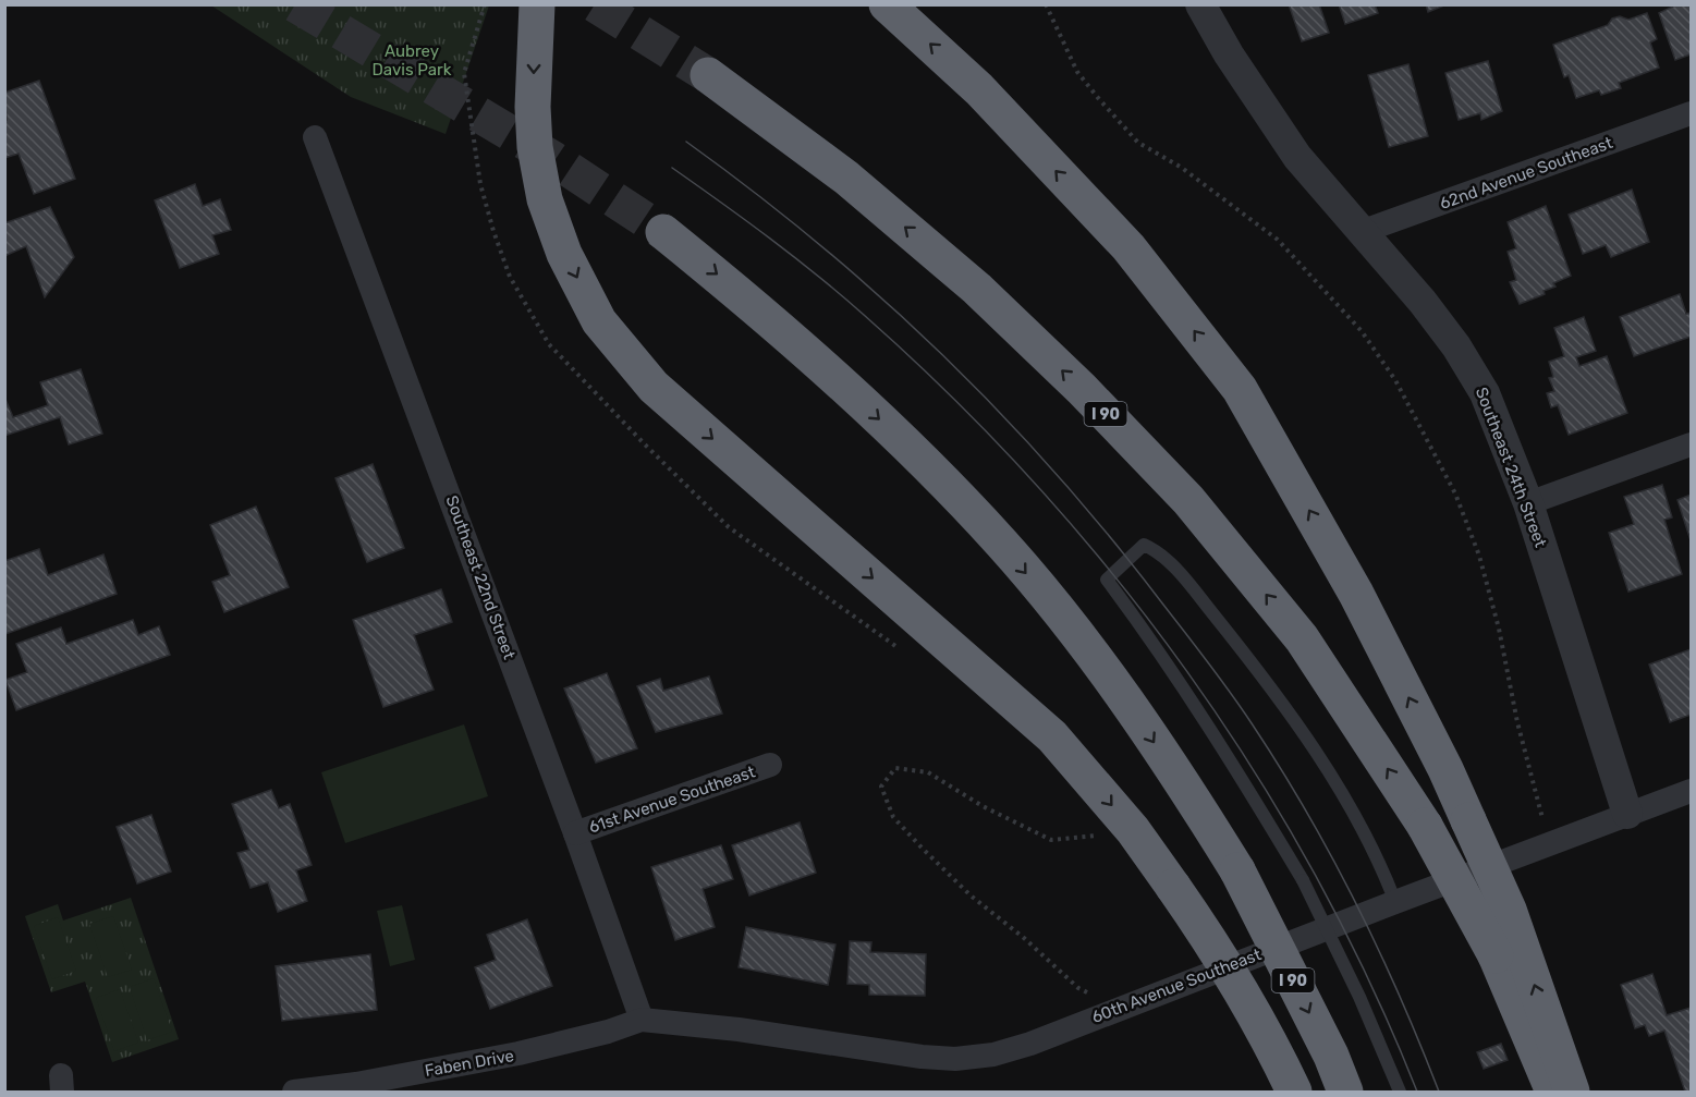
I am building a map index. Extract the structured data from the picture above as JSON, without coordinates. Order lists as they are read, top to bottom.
{
  "streets": {
    "highway": ["I 90"],
    "street": [
      "62nd Avenue Southeast",
      "Southeast 24th Street",
      "Southeast 22nd Street",
      "61st Avenue Southeast",
      "60th Avenue Southeast",
      "Faben Drive"
    ]
  },
  "crossings": [
    ["62nd Avenue Southeast", "Southeast 24th Street"],
    ["Southeast 24th Street", "60th Avenue Southeast"],
    ["Southeast 22nd Street", "61st Avenue Southeast"],
    ["Southeast 22nd Street", "60th Avenue Southeast"],
    ["Southeast 22nd Street", "Faben Drive"],
    ["60th Avenue Southeast", "Faben Drive"]
  ],
  "parks": ["Aubrey Davis Park"]
}
